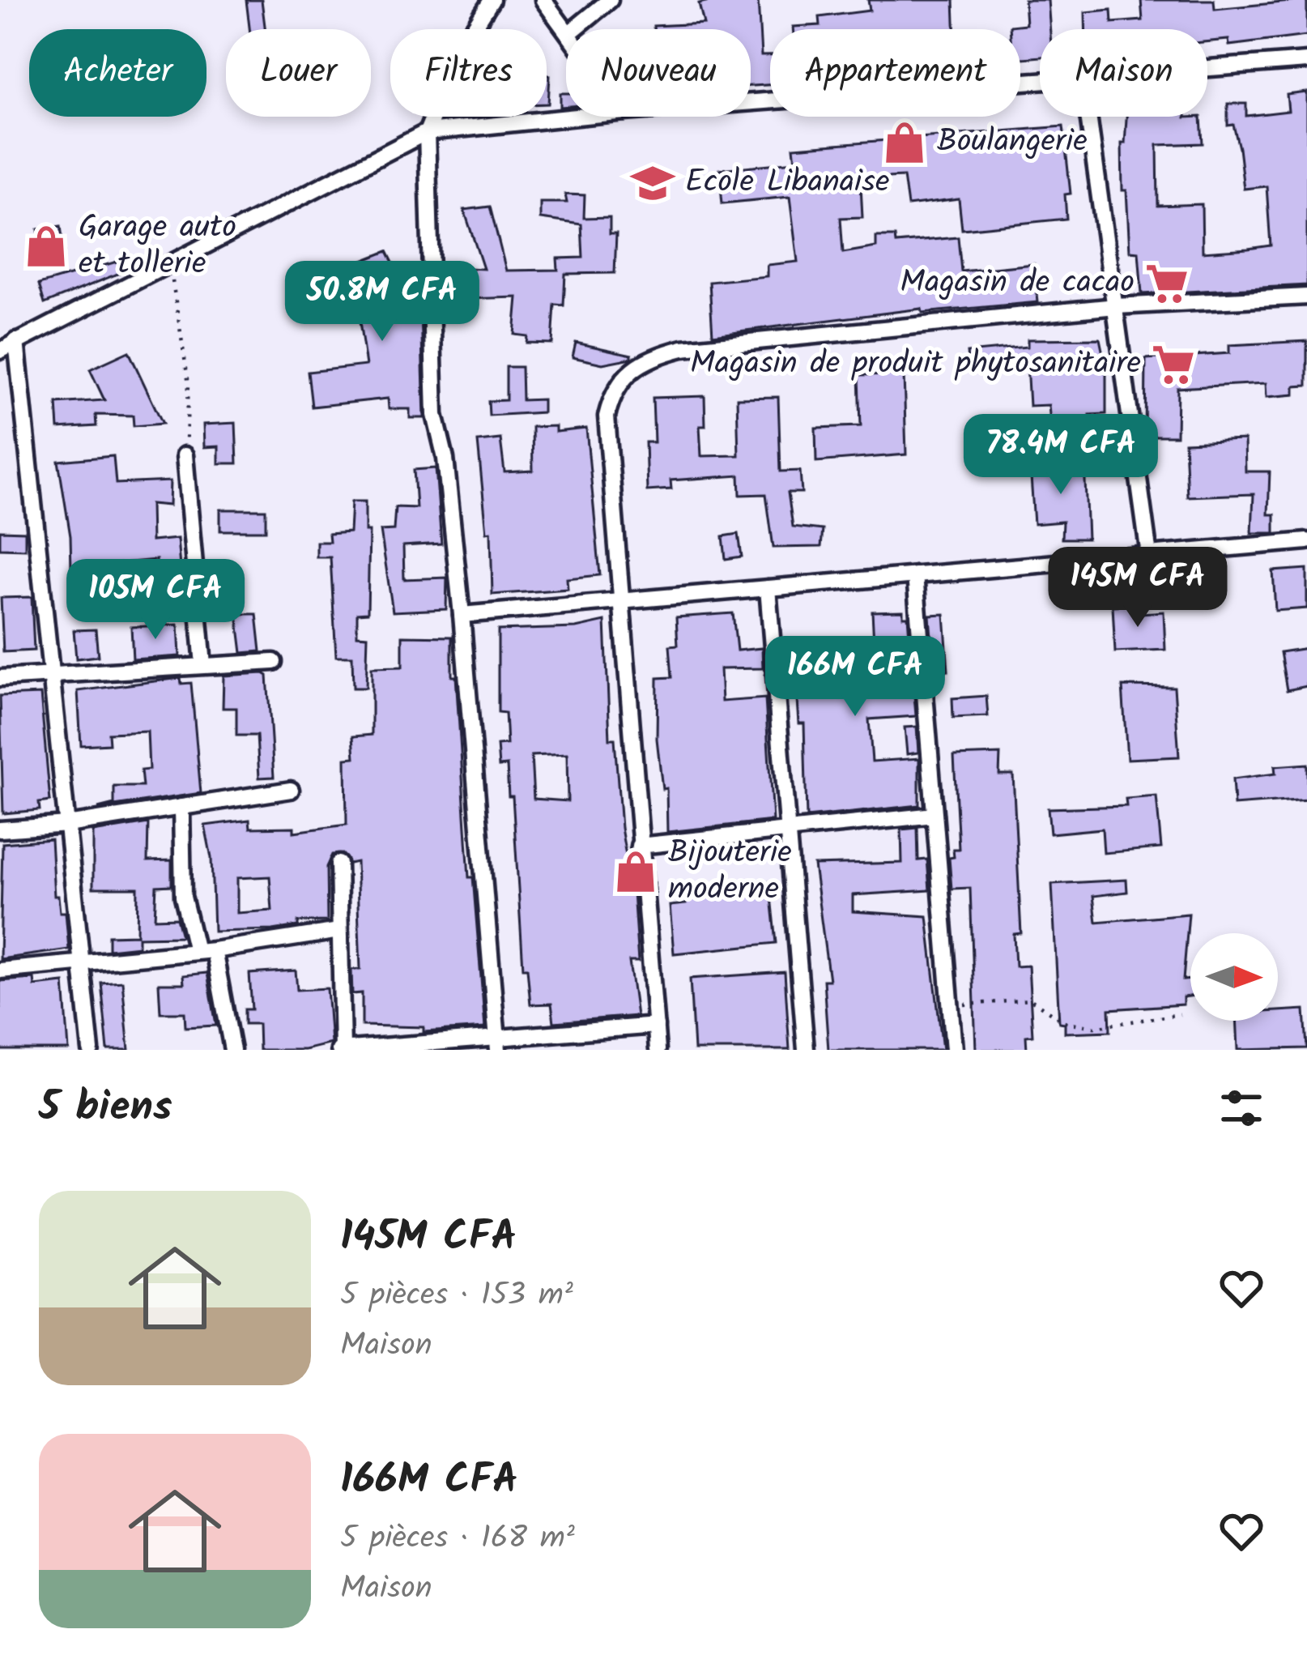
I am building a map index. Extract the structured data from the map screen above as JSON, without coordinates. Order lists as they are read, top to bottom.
{
  "places": {
    "shop": ["Boulangerie", "Garage auto et tollerie", "Bijouterie moderne"],
    "school or university": ["Ecole Libanaise"],
    "supermarket": ["Magasin de cacao", "Magasin de produit phytosanitaire"]
  },
  "north": "right",
  "page": {
    "chip": [
      "Acheter",
      "Louer",
      "Filtres",
      "Nouveau",
      "Appartement",
      "Maison"
    ],
    "price": [
      "50.8M CFA",
      "78.4M CFA",
      "145M CFA",
      "105M CFA",
      "166M CFA"
    ],
    "heading": "5 biens",
    "list": [
      {
        "name": "145M CFA",
        "note": "5 pièces · 153 m² · Maison"
      },
      {
        "name": "166M CFA",
        "note": "5 pièces · 168 m² · Maison"
      }
    ]
  }
}
